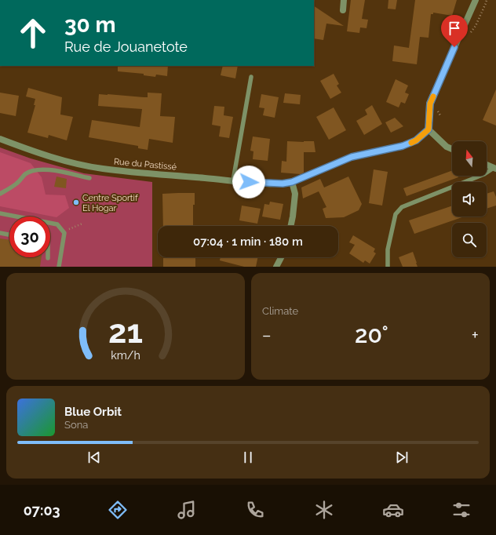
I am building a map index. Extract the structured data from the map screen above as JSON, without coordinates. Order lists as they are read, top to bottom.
{
  "streets": {
    "street": ["Rue du Pastissé"]
  },
  "places": ["Centre Sportif El Hogar"],
  "north": "top",
  "page": {
    "turn": ["30 m", "Rue de Jouanetote"],
    "limit": "30",
    "trip": "07:04 · 1 min · 180 m",
    "tile": "Climate",
    "heat": ["−", "20°", "+"],
    "song": ["Blue Orbit", "Sona"],
    "tabs": "07:03",
    "gauge": ["21", "km/h"]
  }
}
